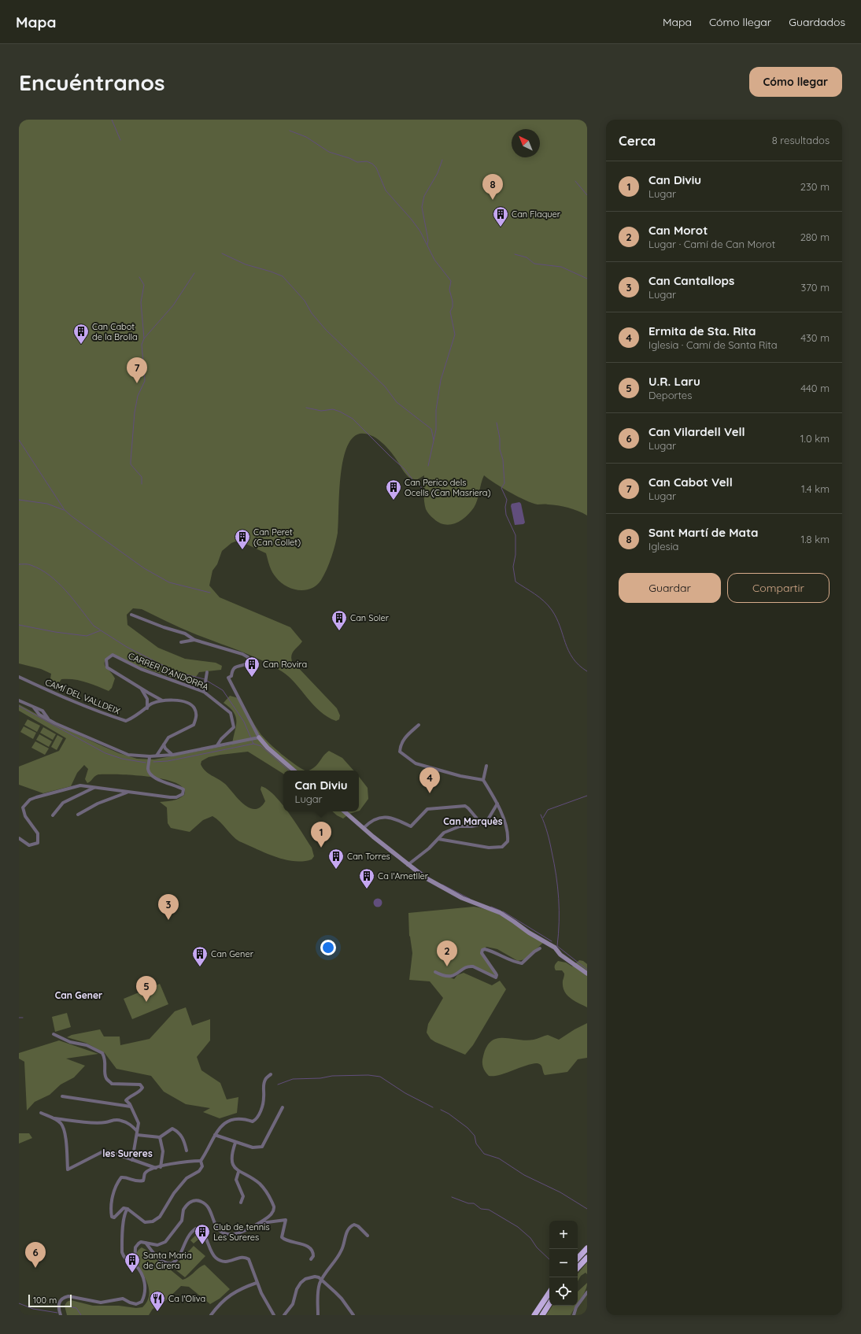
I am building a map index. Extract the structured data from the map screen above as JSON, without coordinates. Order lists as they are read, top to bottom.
{
  "streets": {
    "street": ["CARRER D'ANDORRA", "CAMÍ DEL VALLDEIX"]
  },
  "crossings": [
    ["CARRER D'ANDORRA", "CAMÍ DEL VALLDEIX"]
  ],
  "districts": ["Can Marquès", "Can Gener", "les Sureres"],
  "places": {
    "building": [
      "Can Flaquer",
      "Can Cabot de la Brolla",
      "Can Perico dels Ocells (Can Masriera)",
      "Can Peret (Can Collet)",
      "Can Soler",
      "Can Rovira",
      "Can Torres",
      "Ca l'Ametller",
      "Can Gener",
      "Club de tennis Les Sureres",
      "Santa Maria de Cirera"
    ],
    "restaurant": ["Ca l'Oliva"]
  },
  "scale_bar": "100 m",
  "north": "top left",
  "page": {
    "header": "Mapa",
    "nav": ["Mapa", "Cómo llegar", "Guardados"],
    "buttons": [
      "Cómo llegar",
      ["Guardar", "Compartir"]
    ],
    "title": "Encuéntranos",
    "heading": ["Cerca", "8 resultados"],
    "list": [
      {
        "mark": "1",
        "name": "Can Diviu",
        "note": "Lugar",
        "value": "230 m"
      },
      {
        "mark": "2",
        "name": "Can Morot",
        "note": "Lugar · Camí de Can Morot",
        "value": "280 m"
      },
      {
        "mark": "3",
        "name": "Can Cantallops",
        "note": "Lugar",
        "value": "370 m"
      },
      {
        "mark": "4",
        "name": "Ermita de Sta. Rita",
        "note": "Iglesia · Camí de Santa Rita",
        "value": "430 m"
      },
      {
        "mark": "5",
        "name": "U.R. Laru",
        "note": "Deportes",
        "value": "440 m"
      },
      {
        "mark": "6",
        "name": "Can Vilardell Vell",
        "note": "Lugar",
        "value": "1.0 km"
      },
      {
        "mark": "7",
        "name": "Can Cabot Vell",
        "note": "Lugar",
        "value": "1.4 km"
      },
      {
        "mark": "8",
        "name": "Sant Martí de Mata",
        "note": "Iglesia",
        "value": "1.8 km"
      }
    ],
    "pins": [
      "8",
      "7",
      "4",
      "1",
      "3",
      "2",
      "5",
      "6"
    ],
    "popup": ["Can Diviu", "Lugar"],
    "map_buttons": ["+", "−"],
    "scale": "100 m"
  }
}
